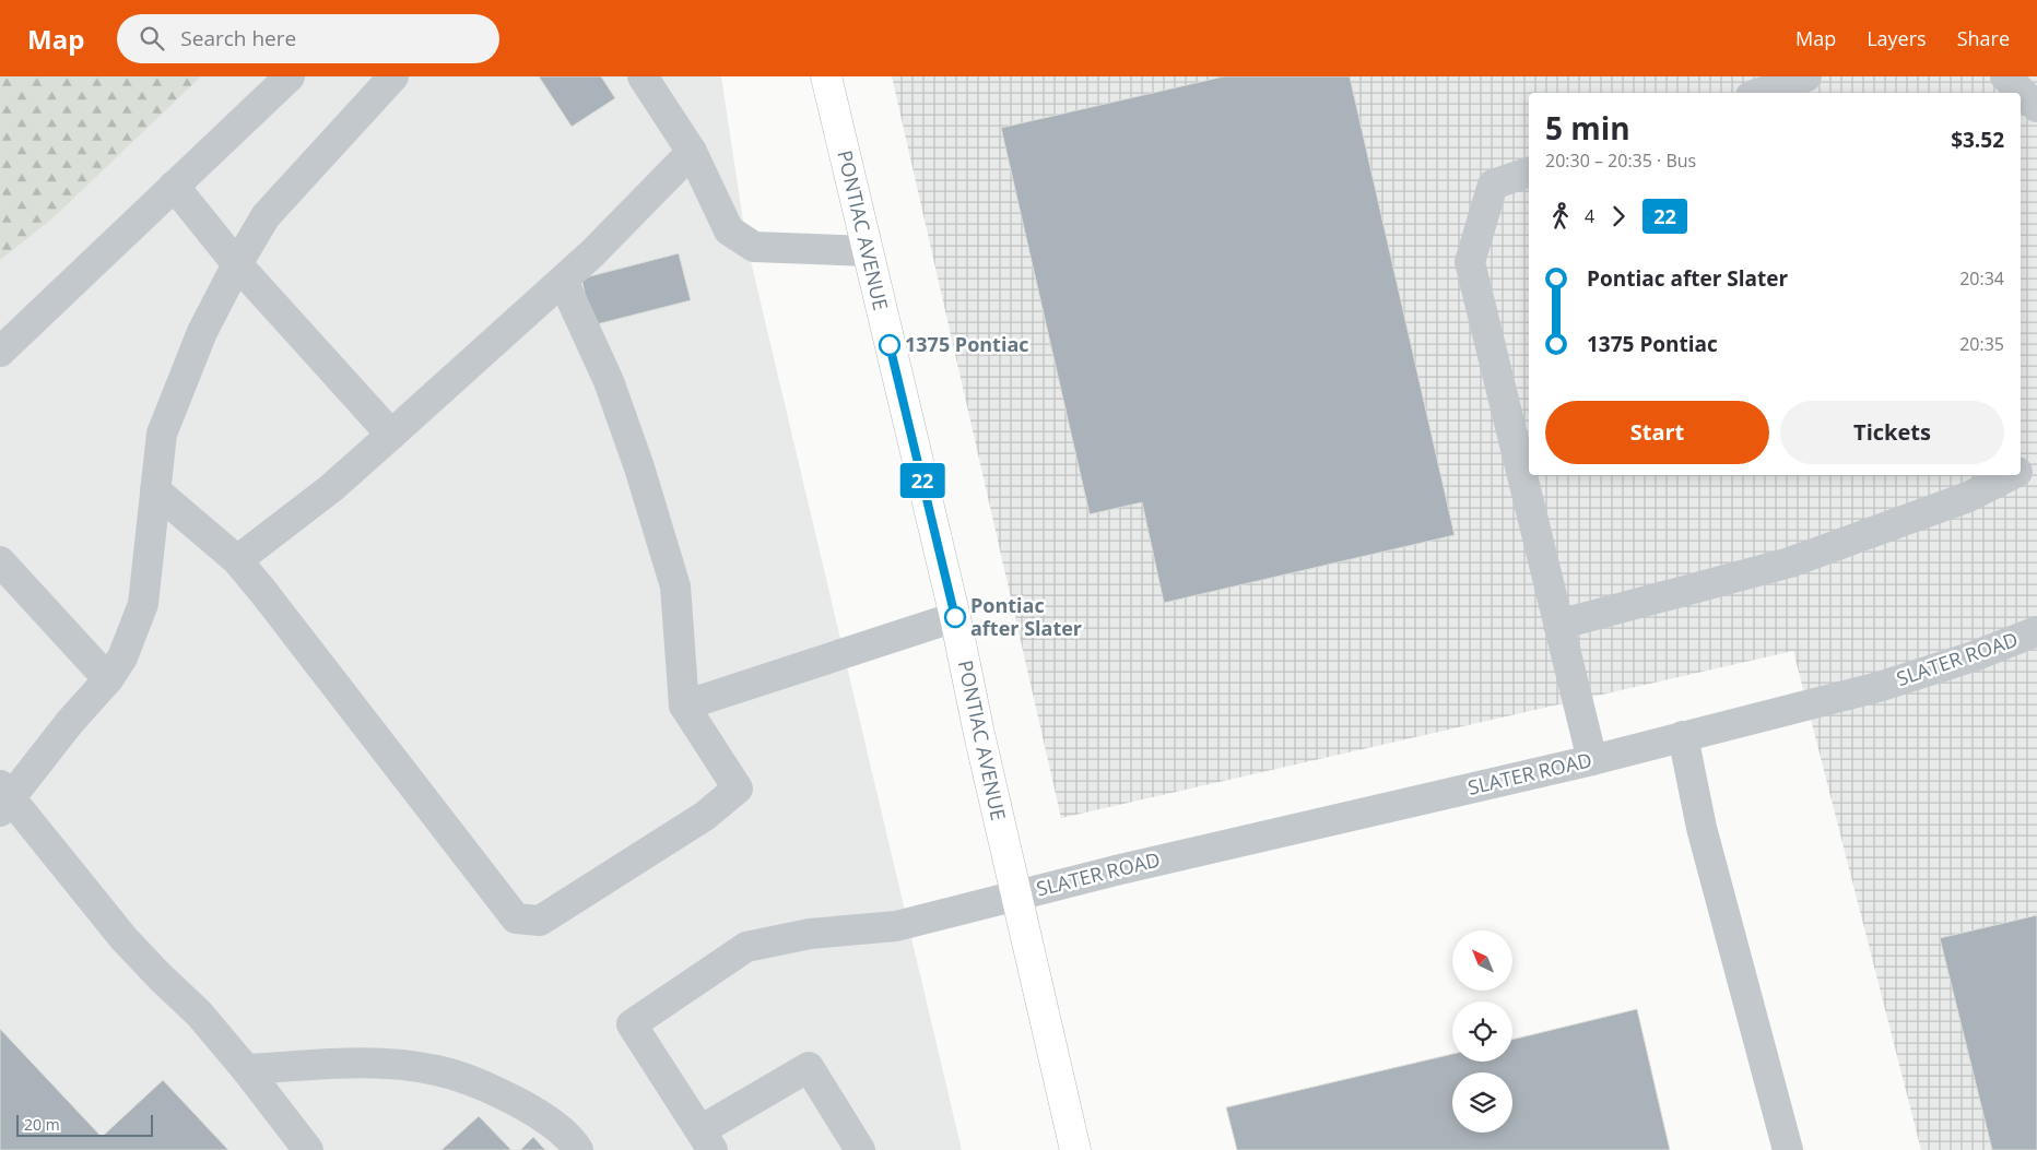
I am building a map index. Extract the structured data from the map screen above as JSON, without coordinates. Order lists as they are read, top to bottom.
{
  "streets": {
    "main road": ["PONTIAC AVENUE"],
    "street": ["SLATER ROAD"]
  },
  "crossings": [
    ["PONTIAC AVENUE", "SLATER ROAD"]
  ],
  "places": ["1375 Pontiac", "Pontiac after Slater"],
  "lines": ["bus line 22"],
  "scale_bar": "20 m",
  "north": "top left",
  "page": {
    "header": "Map",
    "search": "Search here",
    "nav": ["Map", "Layers", "Share"],
    "on_map": "22",
    "heading": ["5 min", "20:30 – 20:35 · Bus", "$3.52"],
    "legs": ["4", "22"],
    "list": [
      {
        "name": "Pontiac after Slater",
        "value": "20:34"
      },
      {
        "name": "1375 Pontiac",
        "value": "20:35"
      }
    ],
    "buttons": ["Start", "Tickets"],
    "scale": "20 m"
  }
}
